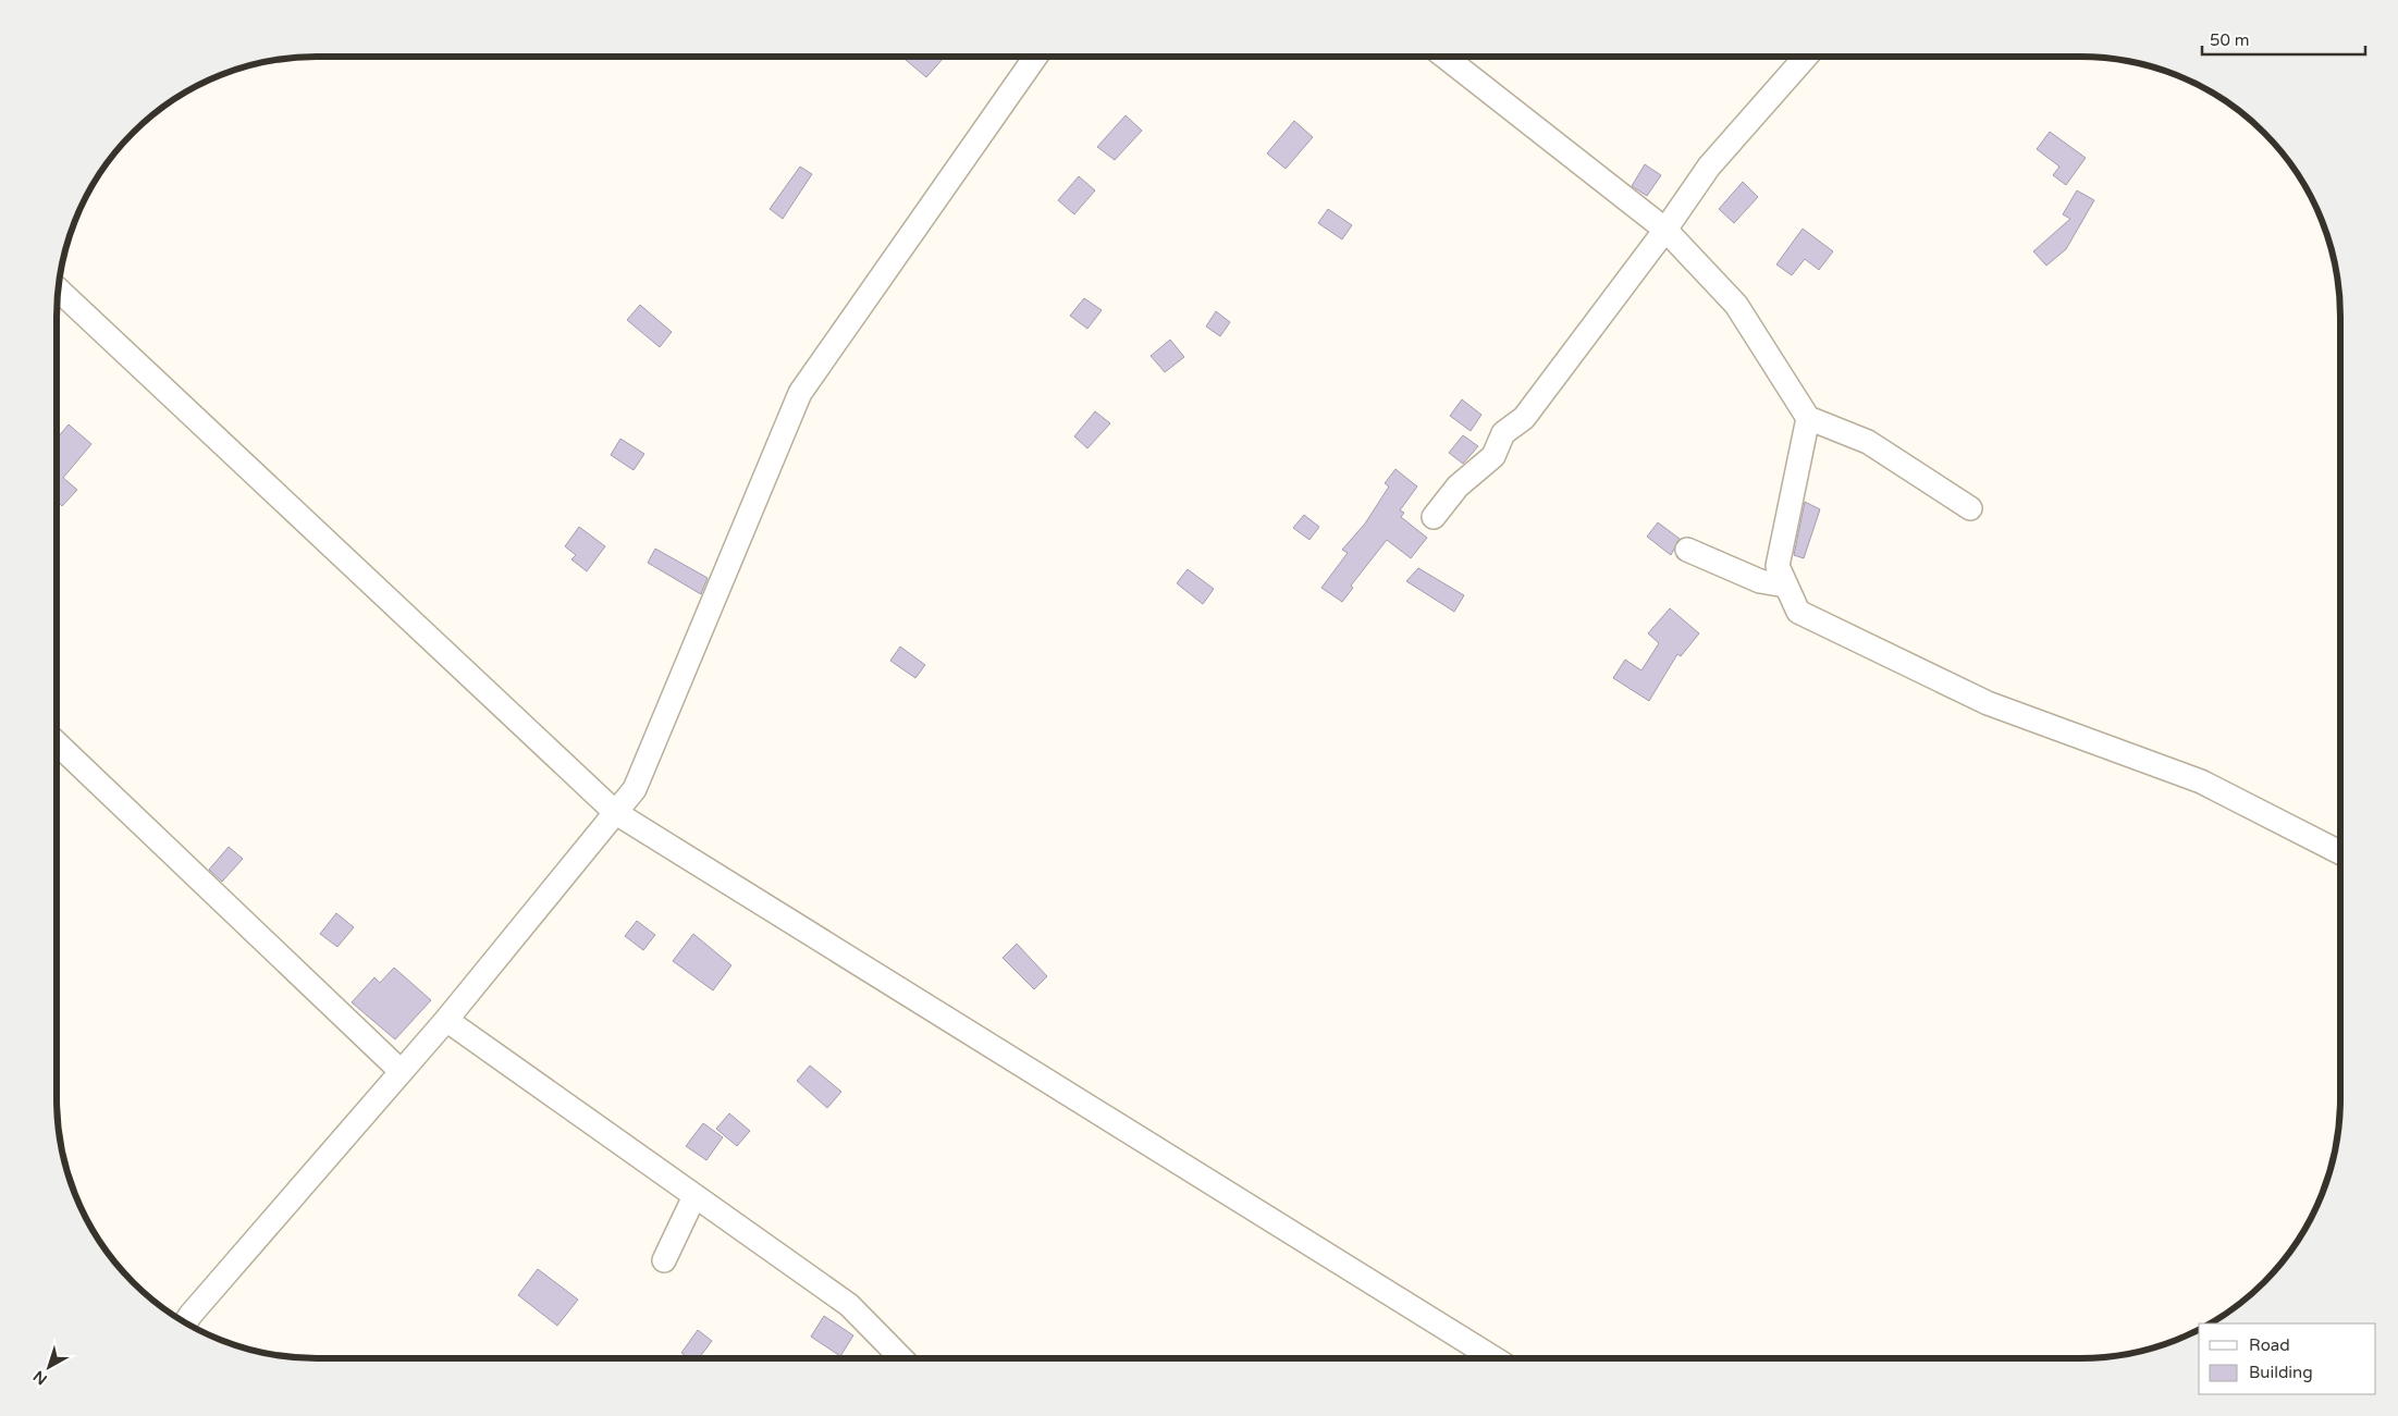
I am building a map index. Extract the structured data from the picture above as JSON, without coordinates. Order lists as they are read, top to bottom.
{
  "legend": ["Road", "Building"],
  "scale_bar": "50 m",
  "north": "bottom left"
}
